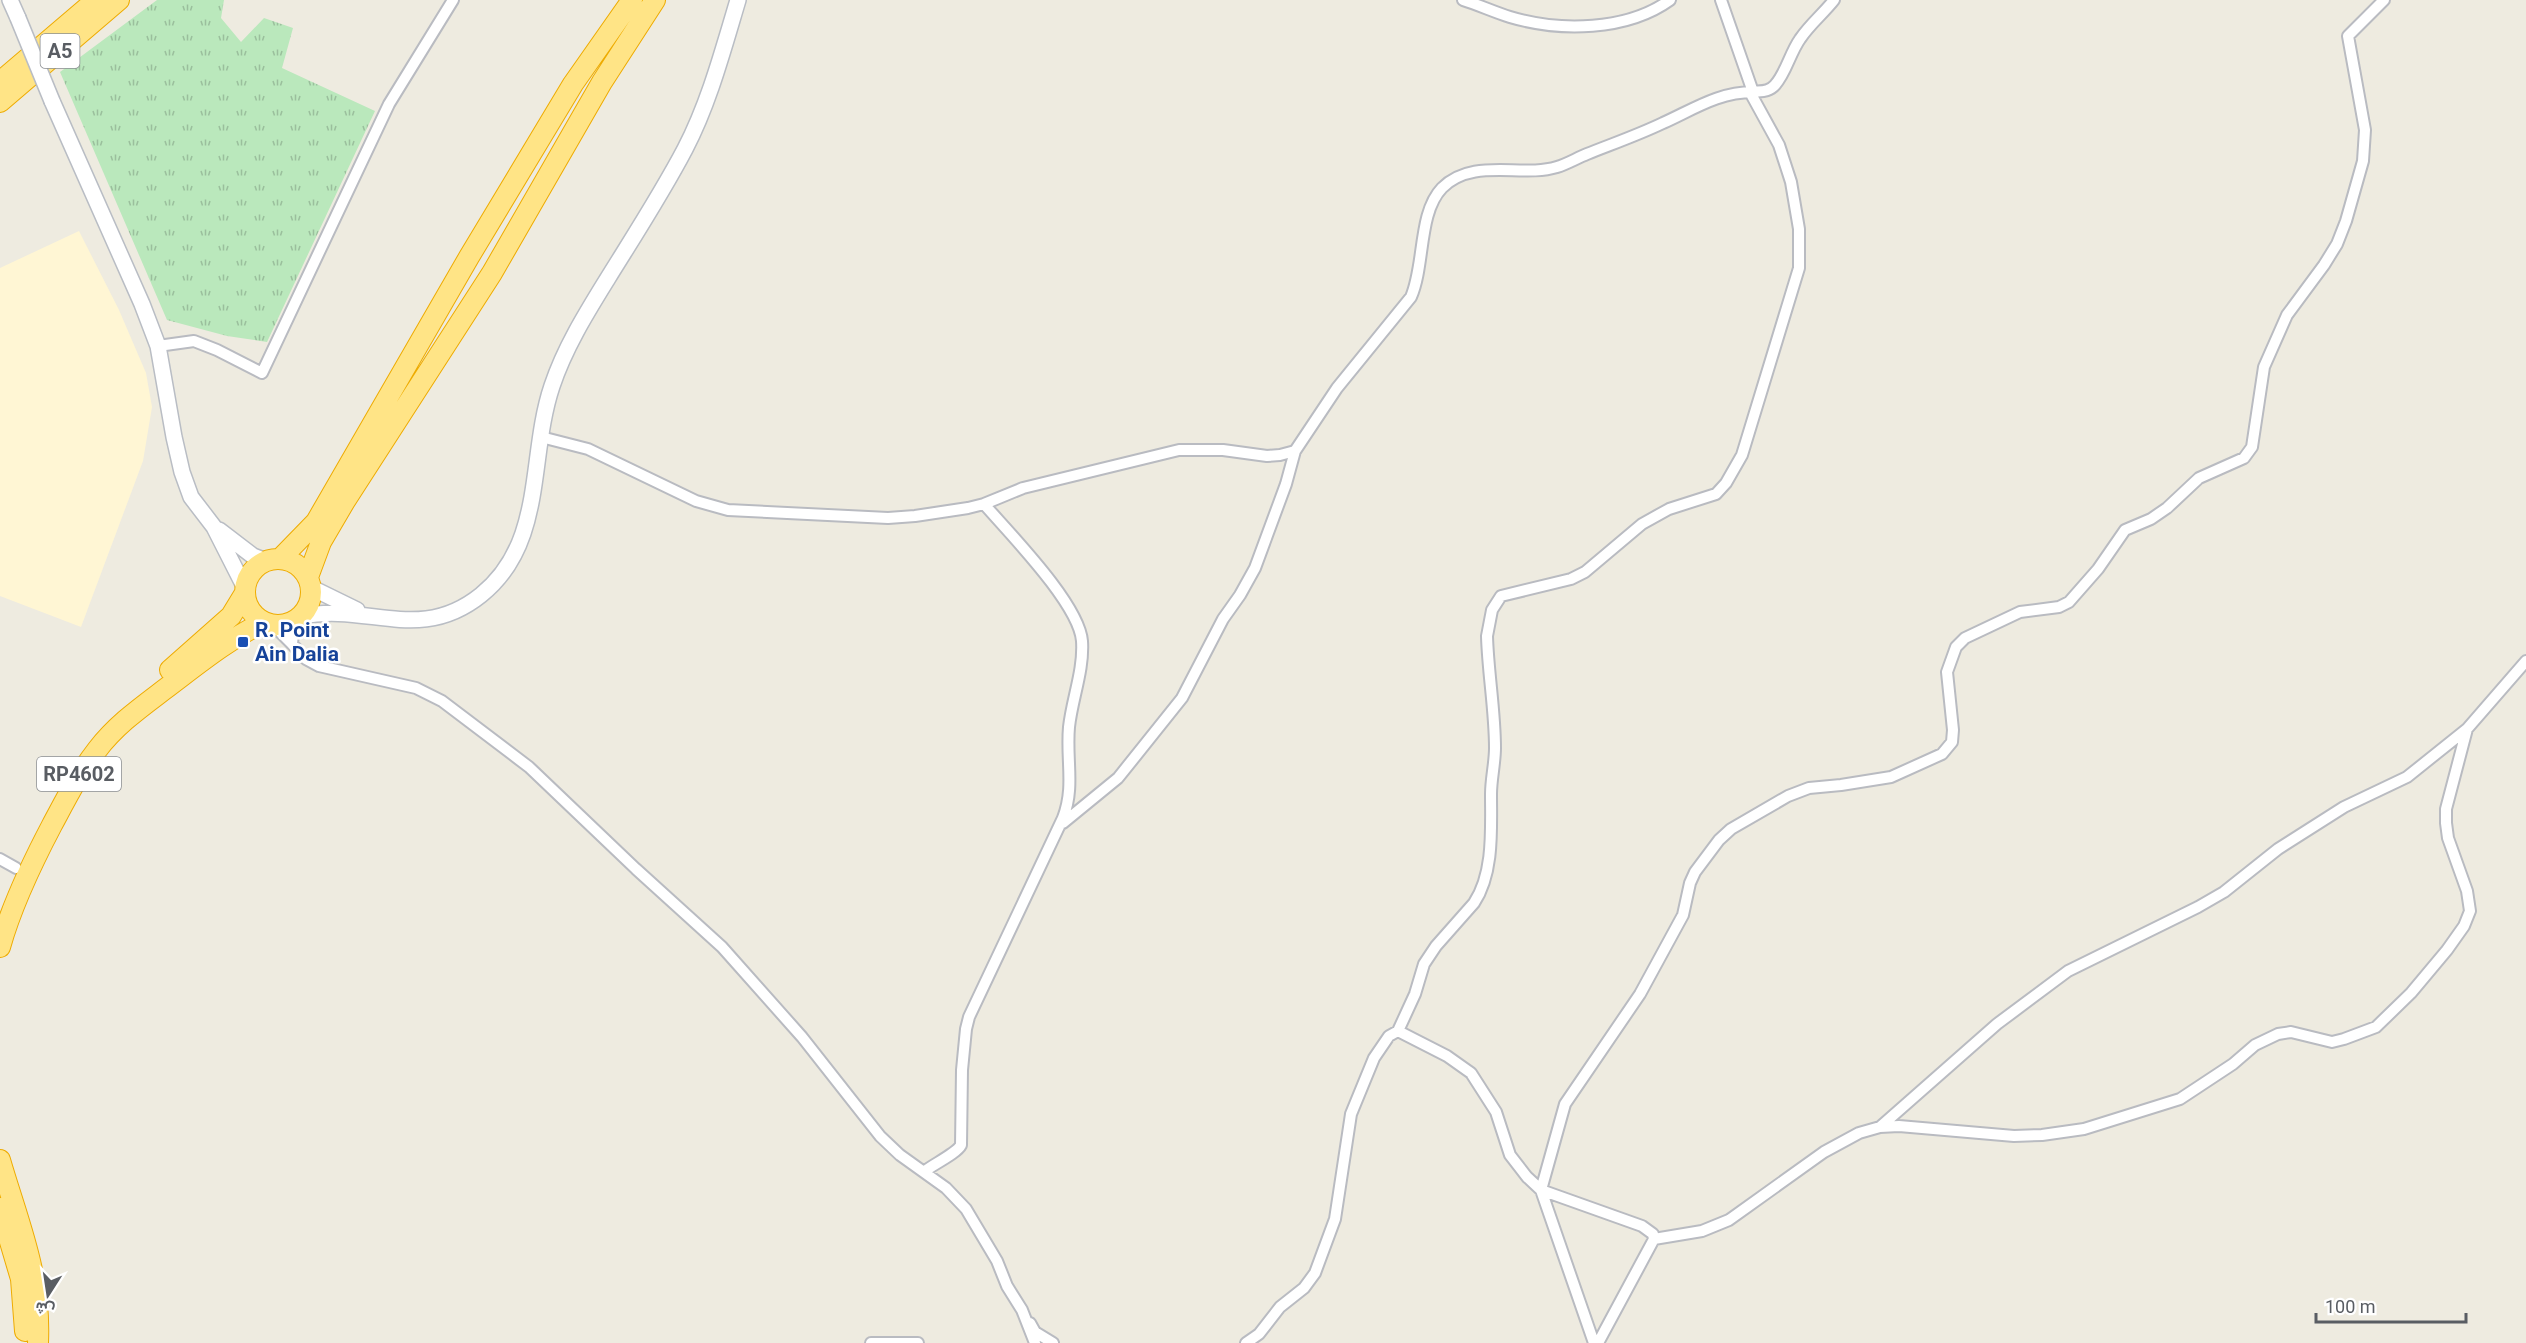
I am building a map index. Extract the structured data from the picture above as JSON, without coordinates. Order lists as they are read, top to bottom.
{
  "streets": {
    "highway": ["A5", "RP4602"]
  },
  "places": {
    "transit": ["R. Point Ain Dalia"]
  },
  "scale_bar": "100 m",
  "north": "bottom"
}
